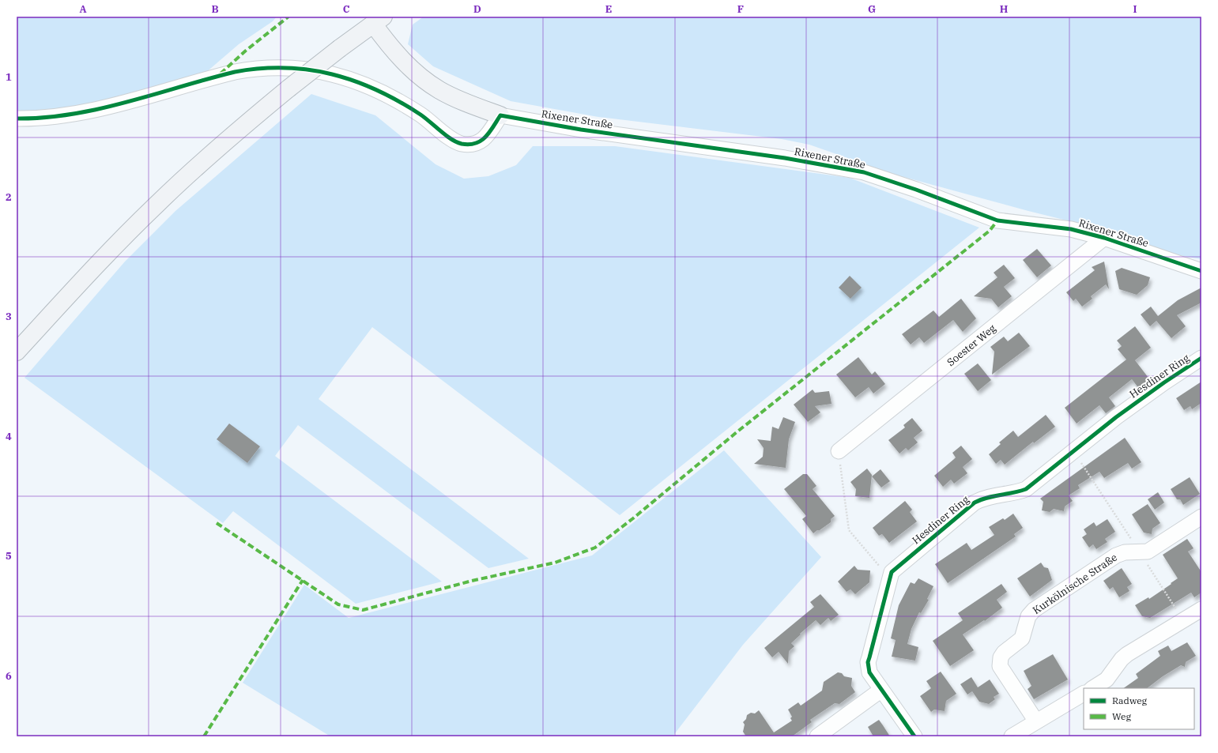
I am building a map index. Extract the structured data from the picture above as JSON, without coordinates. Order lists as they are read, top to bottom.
{
  "streets": {
    "street": [
      "Rixener Straße",
      "Soester Weg",
      "Hesdiner Ring",
      "Kurkölnische Straße"
    ]
  },
  "crossings": [
    ["Rixener Straße", "Soester Weg"]
  ],
  "legend": ["Radweg", "Weg"],
  "grid": {
    "columns": [
      "A",
      "B",
      "C",
      "D",
      "E",
      "F",
      "G",
      "H",
      "I"
    ],
    "rows": [
      "1",
      "2",
      "3",
      "4",
      "5",
      "6"
    ]
  }
}
